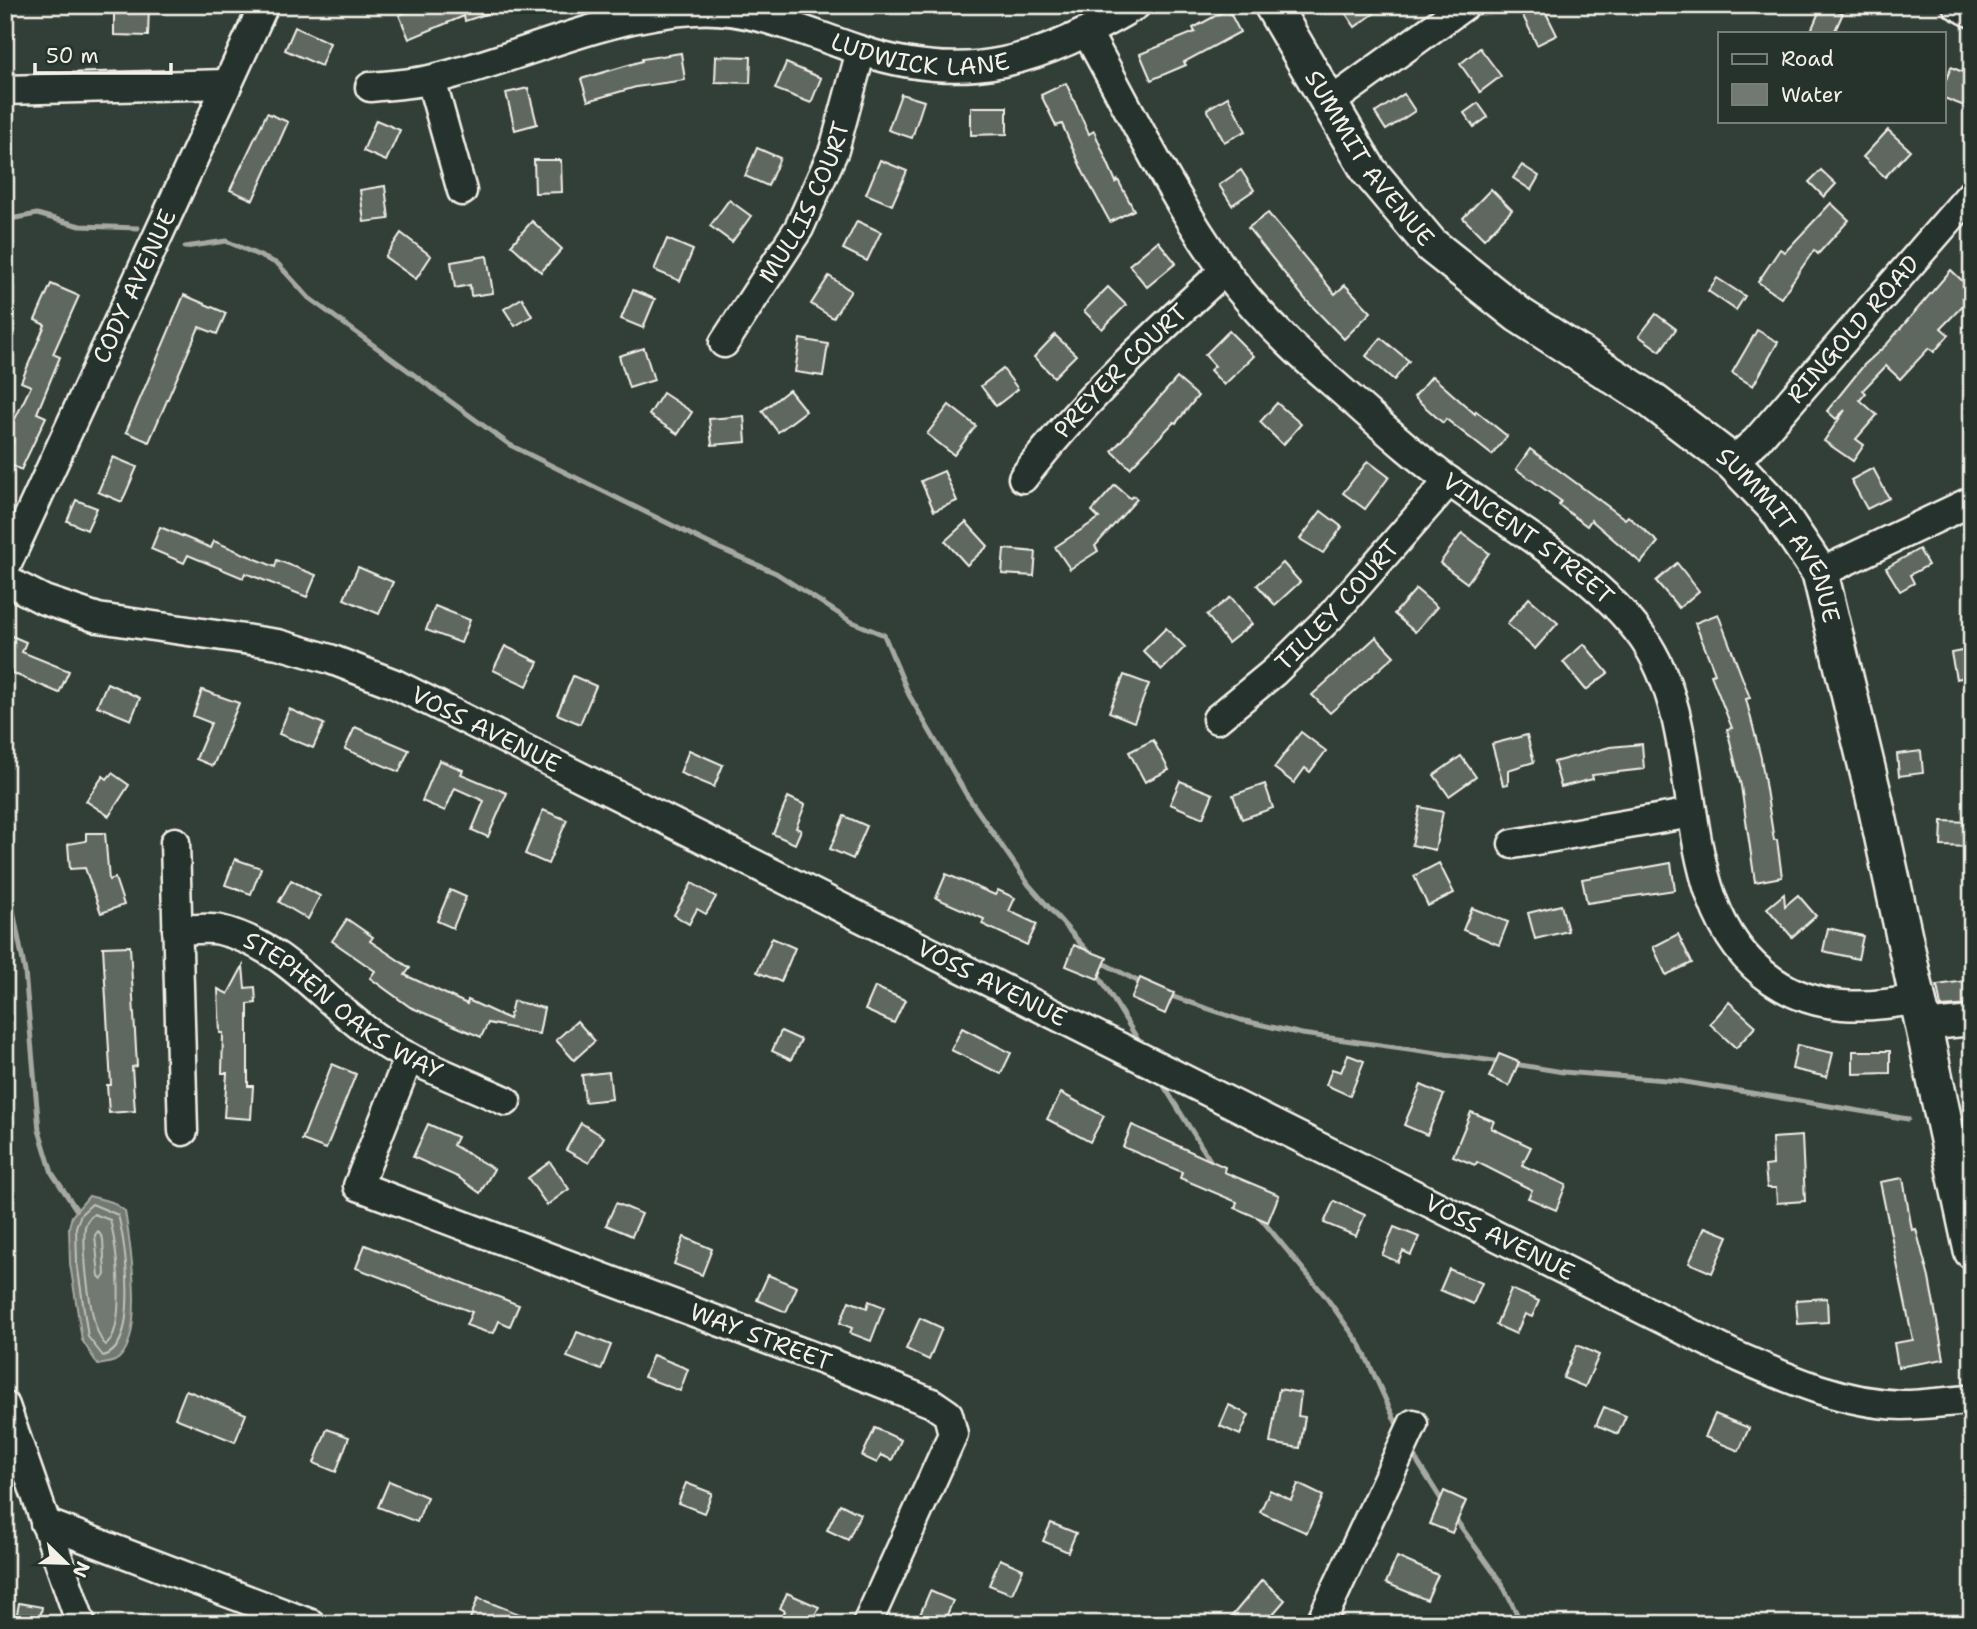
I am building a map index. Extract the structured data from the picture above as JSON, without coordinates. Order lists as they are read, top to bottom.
{
  "streets": {
    "main road": ["SUMMIT AVENUE"],
    "street": [
      "LUDWICK LANE",
      "MULLIS COURT",
      "CODY AVENUE",
      "RINGOLD ROAD",
      "PREYER COURT",
      "VINCENT STREET",
      "TILLEY COURT",
      "VOSS AVENUE",
      "STEPHEN OAKS WAY",
      "WAY STREET"
    ]
  },
  "crossings": [
    ["LUDWICK LANE", "MULLIS COURT"],
    ["LUDWICK LANE", "VINCENT STREET"],
    ["SUMMIT AVENUE", "RINGOLD ROAD"],
    ["SUMMIT AVENUE", "VINCENT STREET"],
    ["PREYER COURT", "VINCENT STREET"],
    ["VINCENT STREET", "TILLEY COURT"],
    ["STEPHEN OAKS WAY", "WAY STREET"]
  ],
  "legend": ["Road", "Water"],
  "scale_bar": "50 m",
  "north": "bottom right"
}
